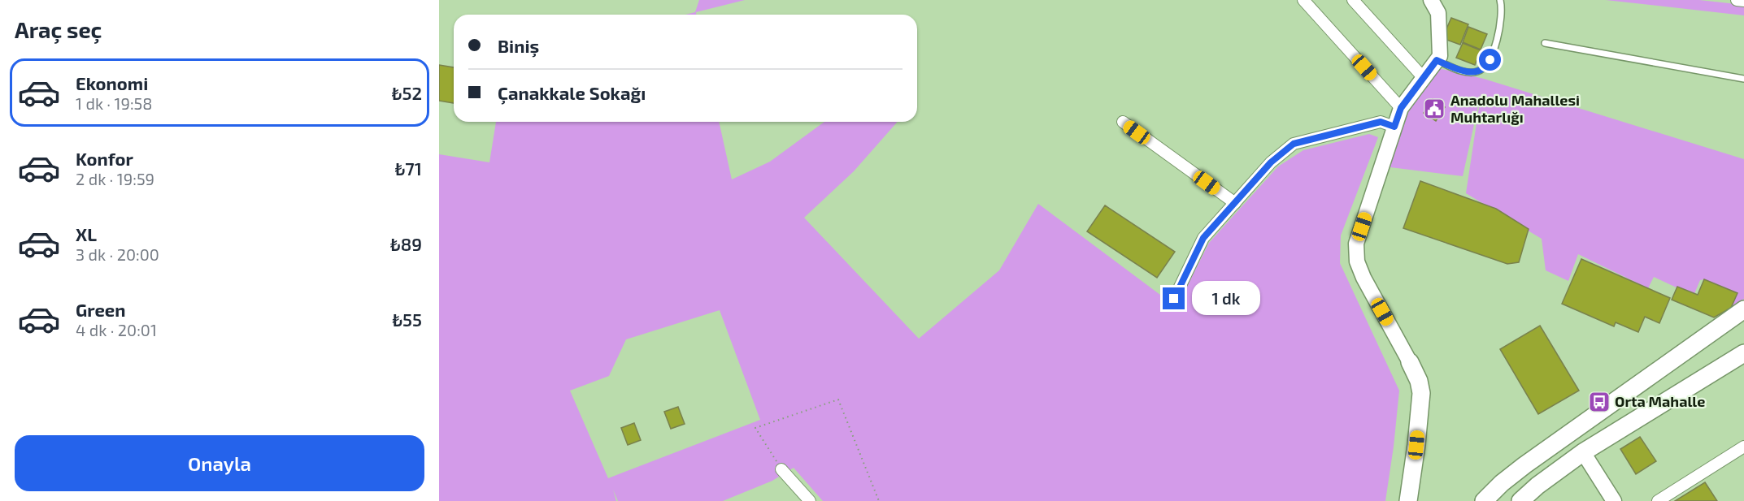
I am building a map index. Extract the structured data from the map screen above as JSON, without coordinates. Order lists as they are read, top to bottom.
{
  "places": {
    "public building": ["Anadolu Mahallesi Muhtarlığı"],
    "bus stop": ["Orta Mahalle"]
  },
  "page": {
    "heading": "Araç seç",
    "banner": ["Biniş", "Çanakkale Sokağı"],
    "list": [
      {
        "name": "Ekonomi",
        "note": "1 dk · 19:58",
        "value": "₺52"
      },
      {
        "name": "Konfor",
        "note": "2 dk · 19:59",
        "value": "₺71"
      },
      {
        "name": "XL",
        "note": "3 dk · 20:00",
        "value": "₺89"
      },
      {
        "name": "Green",
        "note": "4 dk · 20:01",
        "value": "₺55"
      }
    ],
    "bubble": "1 dk",
    "buttons": "Onayla"
  }
}
